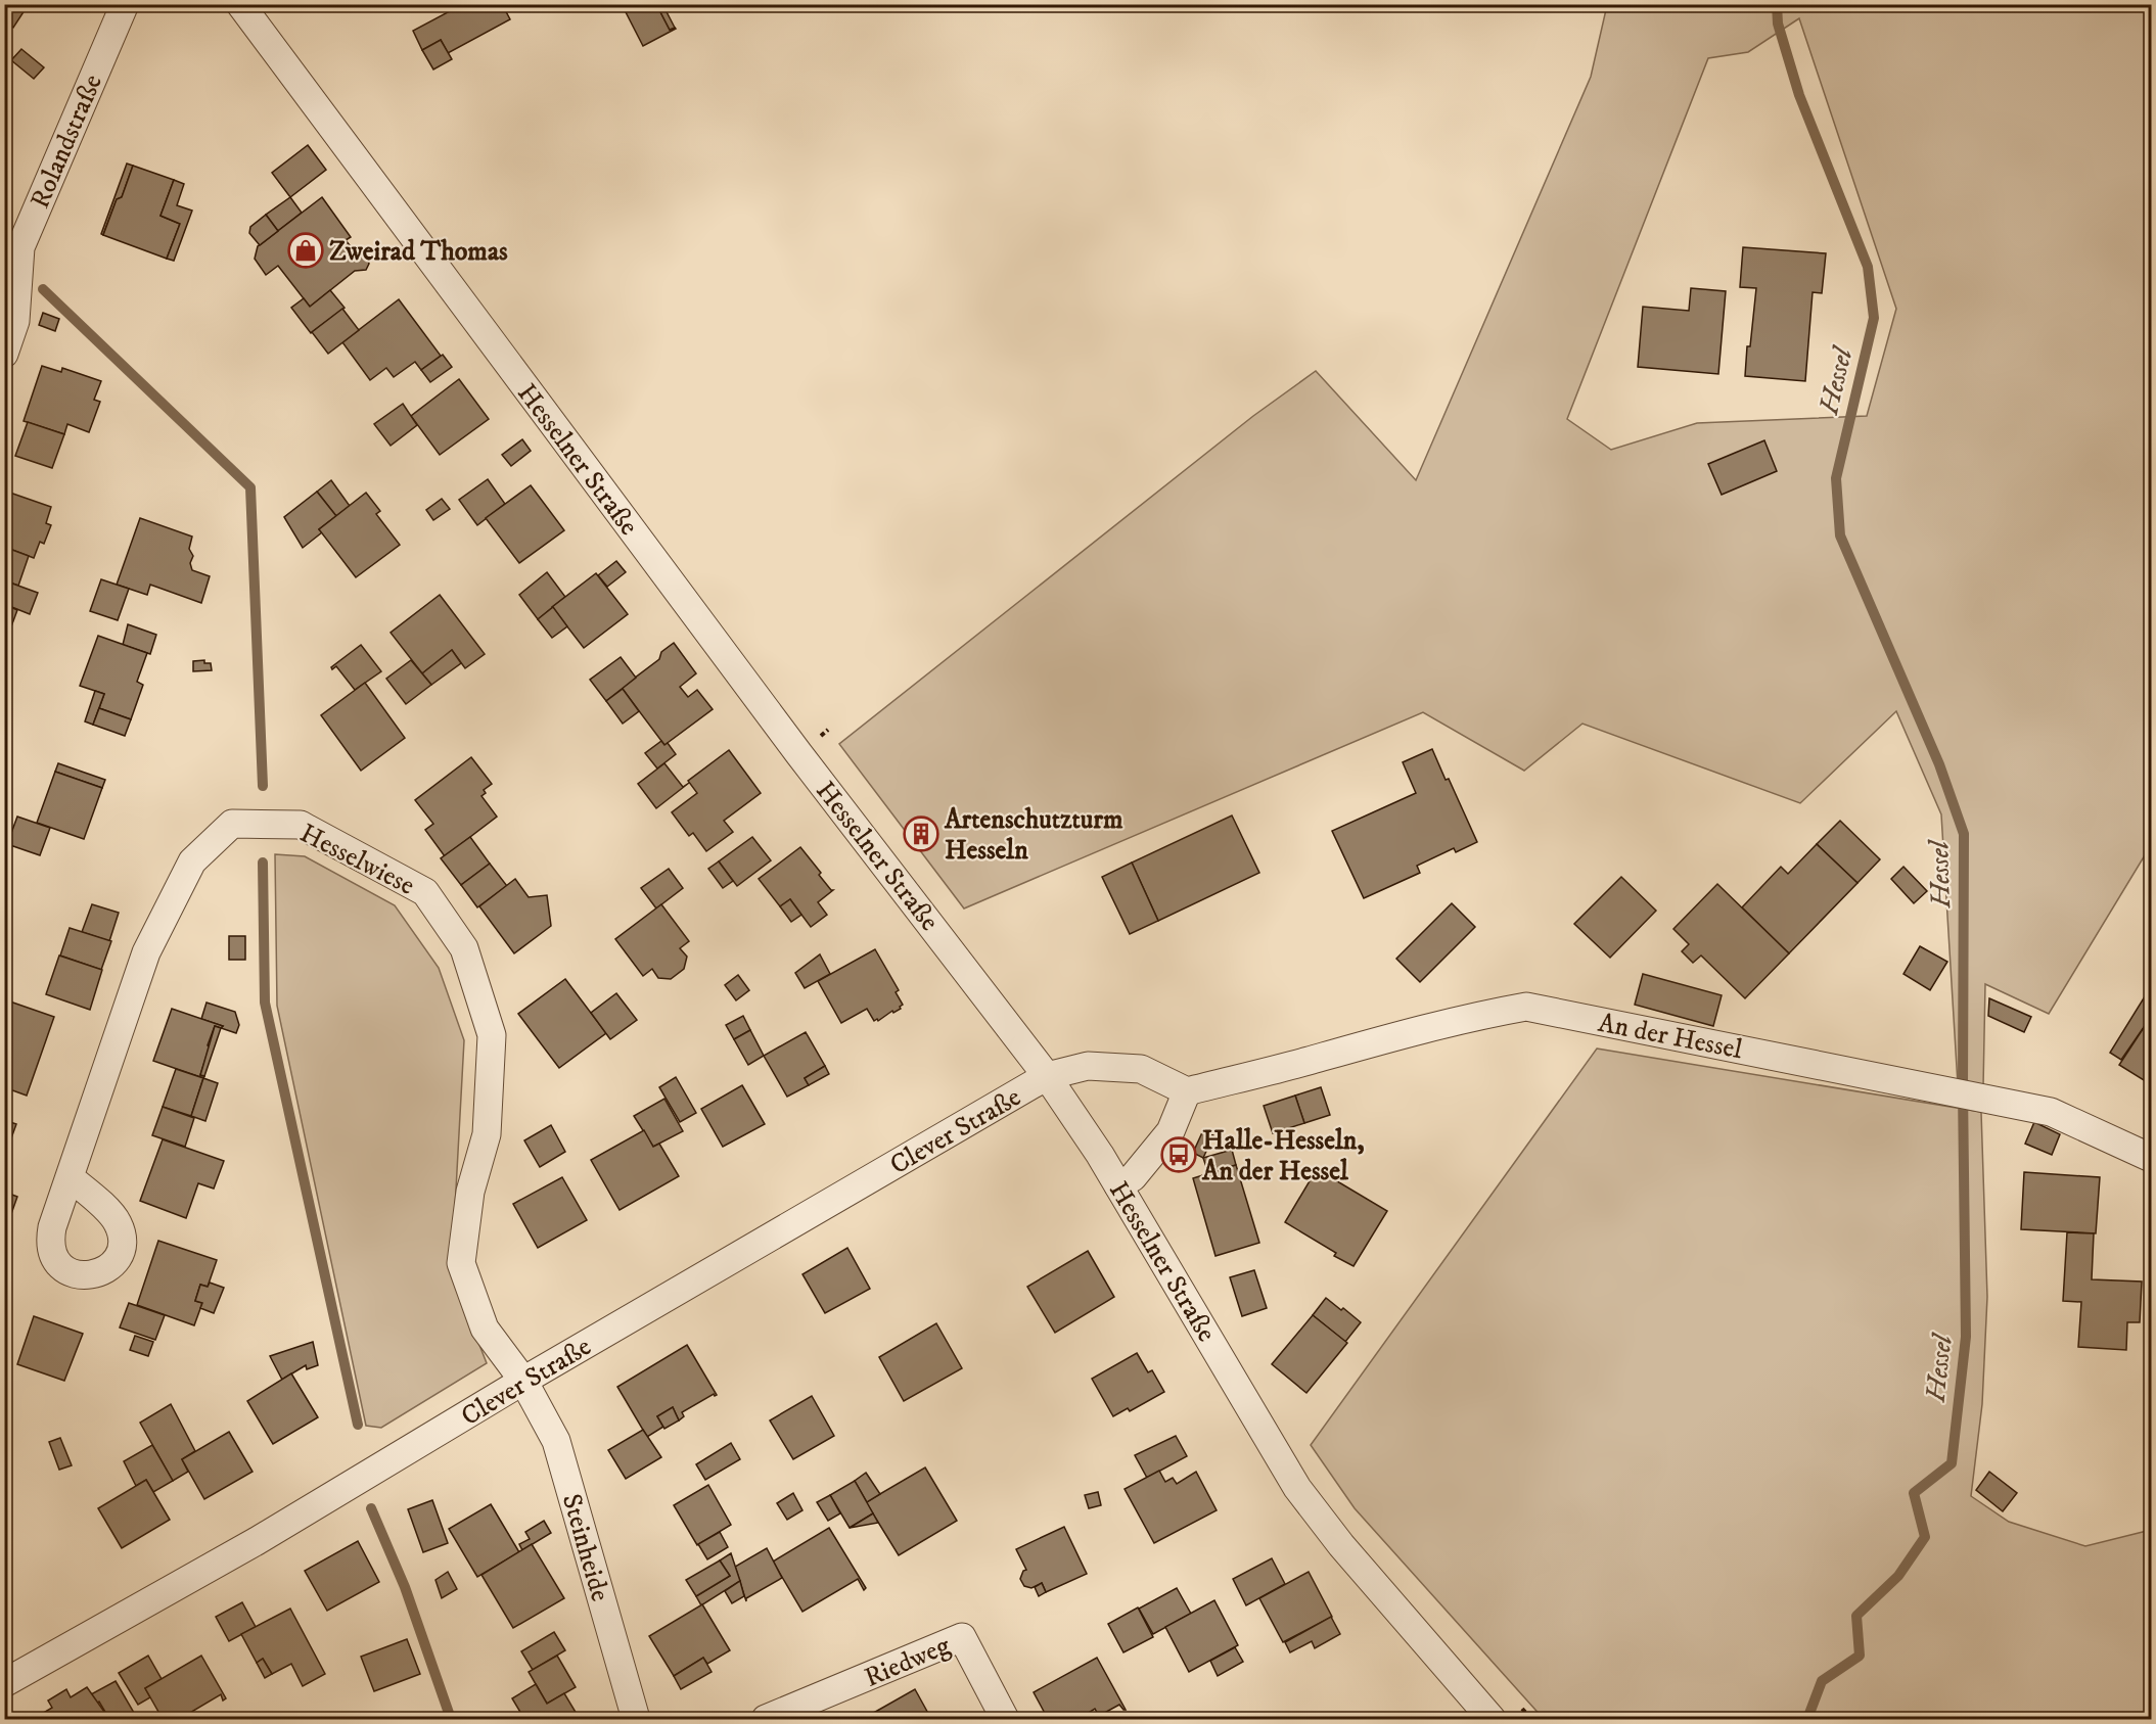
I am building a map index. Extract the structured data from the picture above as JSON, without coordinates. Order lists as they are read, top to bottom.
{
  "streets": {
    "street": [
      "Rolandstraße",
      "Hesselner Straße",
      "Hesselwiese",
      "An der Hessel",
      "Clever Straße",
      "Steinheide",
      "Riedweg"
    ]
  },
  "crossings": [
    ["Hesselner Straße", "Clever Straße"],
    ["Hesselwiese", "Clever Straße"],
    ["Hesselwiese", "Steinheide"],
    ["Clever Straße", "Steinheide"]
  ],
  "water": ["Hessel"],
  "places": {
    "shop": ["Zweirad Thomas"],
    "building": ["Artenschutzturm Hesseln"],
    "bus stop": ["Halle-Hesseln, An der Hessel"]
  }
}
